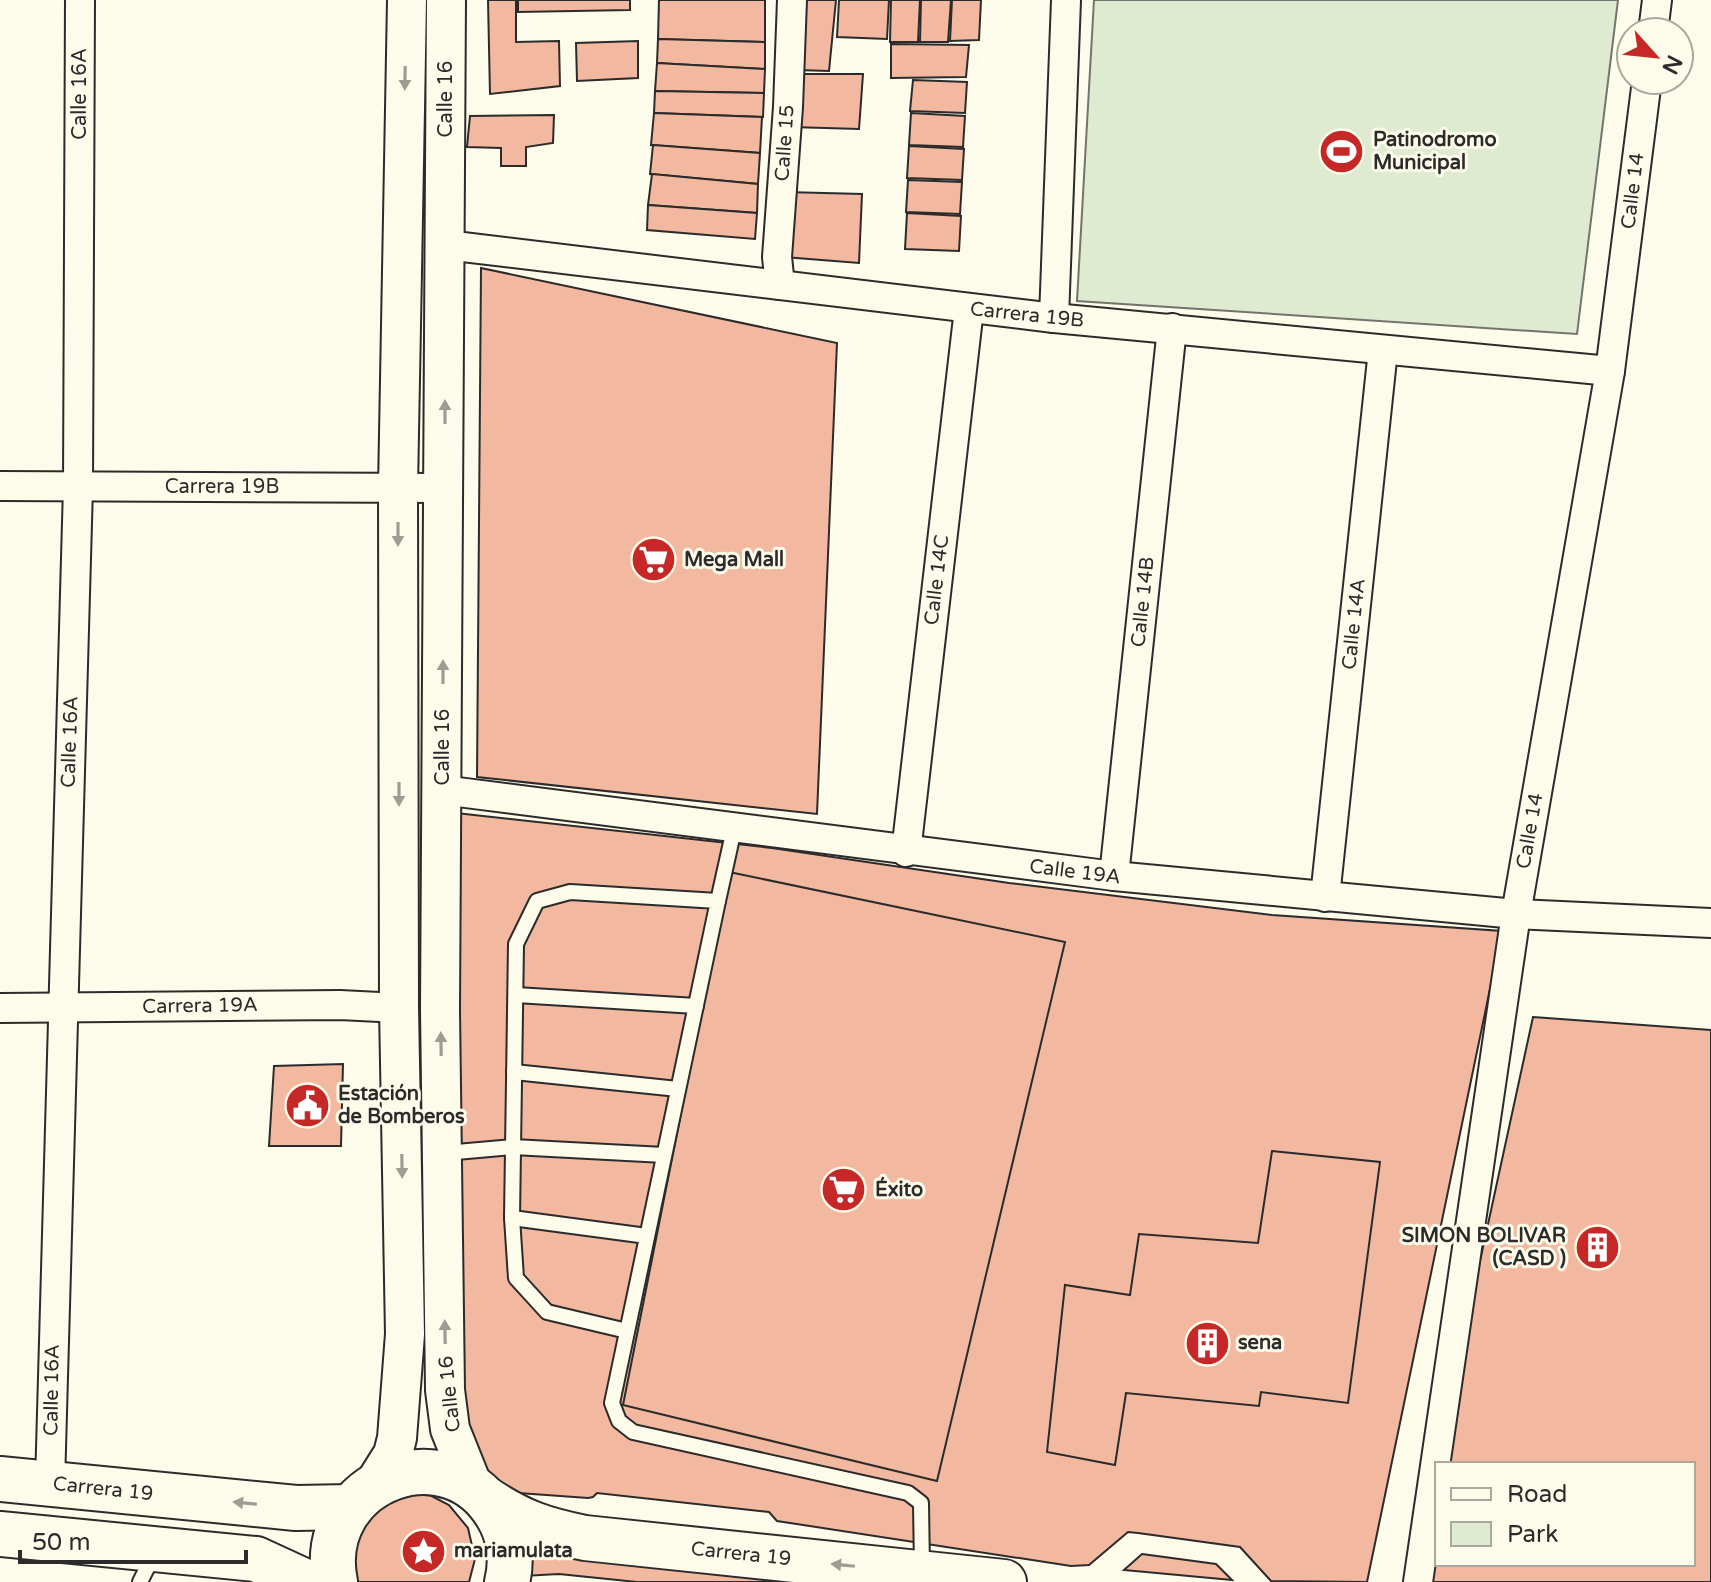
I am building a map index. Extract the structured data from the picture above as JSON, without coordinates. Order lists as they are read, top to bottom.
{
  "streets": {
    "highway": ["Carrera 19"],
    "main road": ["Calle 16"],
    "street": [
      "Calle 16A",
      "Calle 15",
      "Calle 14",
      "Carrera 19B",
      "Calle 14C",
      "Calle 14B",
      "Calle 14A",
      "Calle 19A",
      "Carrera 19A"
    ]
  },
  "crossings": [
    ["Calle 16A", "Carrera 19B"],
    ["Calle 16A", "Carrera 19A"],
    ["Calle 16A", "Carrera 19"],
    ["Calle 16", "Carrera 19B"],
    ["Calle 16", "Calle 19A"],
    ["Calle 16", "Carrera 19A"],
    ["Calle 16", "Carrera 19"],
    ["Calle 15", "Carrera 19B"],
    ["Calle 14", "Carrera 19B"],
    ["Calle 14", "Calle 19A"],
    ["Carrera 19B", "Calle 14C"],
    ["Carrera 19B", "Calle 14B"],
    ["Carrera 19B", "Calle 14A"],
    ["Calle 14C", "Calle 19A"],
    ["Calle 14B", "Calle 19A"],
    ["Calle 14A", "Calle 19A"]
  ],
  "places": {
    "sports": ["Patinodromo Municipal"],
    "supermarket": ["Mega Mall", "Éxito"],
    "public building": ["Estación de Bomberos"],
    "building": ["SIMON BOLIVAR (CASD )", "sena"],
    "place": ["mariamulata"]
  },
  "legend": ["Road", "Park"],
  "scale_bar": "50 m",
  "north": "bottom right"
}
